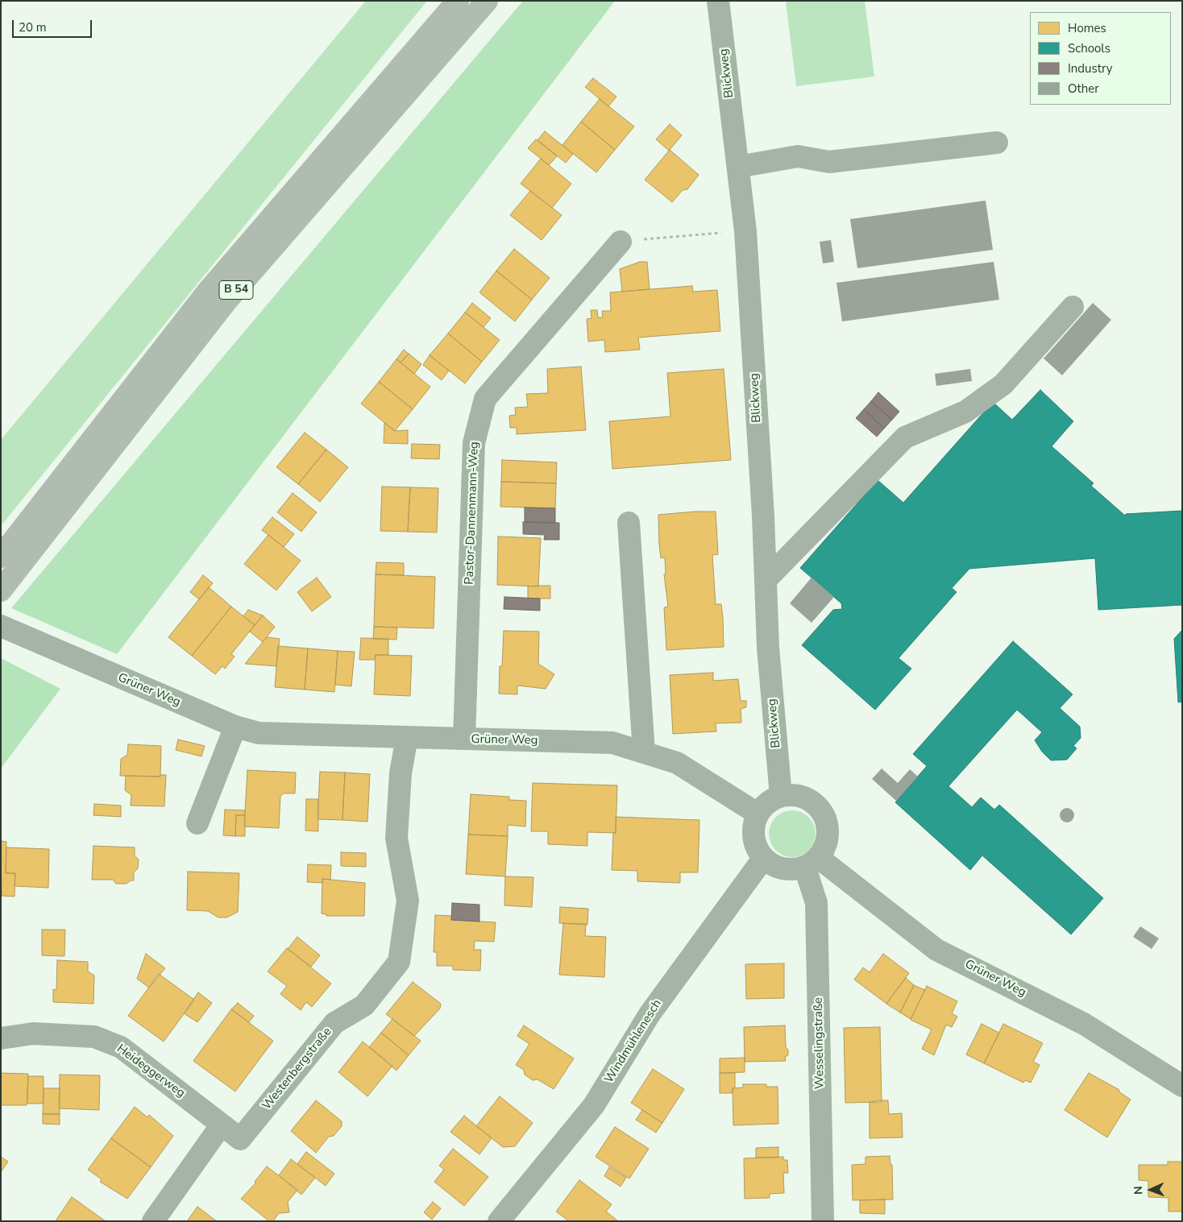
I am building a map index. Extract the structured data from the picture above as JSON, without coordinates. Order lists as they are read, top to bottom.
{
  "streets": {
    "highway": ["B 54"],
    "street": [
      "Blickweg",
      "Pastor-Dannenmann-Weg",
      "Grüner Weg",
      "Windmühlenesch",
      "Wesselingstraße",
      "Westenbergstraße",
      "Heideggerweg"
    ]
  },
  "crossings": [
    ["Blickweg", "Grüner Weg"],
    ["Blickweg", "Windmühlenesch"],
    ["Blickweg", "Wesselingstraße"],
    ["Pastor-Dannenmann-Weg", "Grüner Weg"],
    ["Grüner Weg", "Windmühlenesch"],
    ["Grüner Weg", "Wesselingstraße"],
    ["Grüner Weg", "Westenbergstraße"],
    ["Windmühlenesch", "Wesselingstraße"],
    ["Westenbergstraße", "Heideggerweg"]
  ],
  "legend": [
    "Homes",
    "Schools",
    "Industry",
    "Other"
  ],
  "scale_bar": "20 m",
  "north": "left"
}
